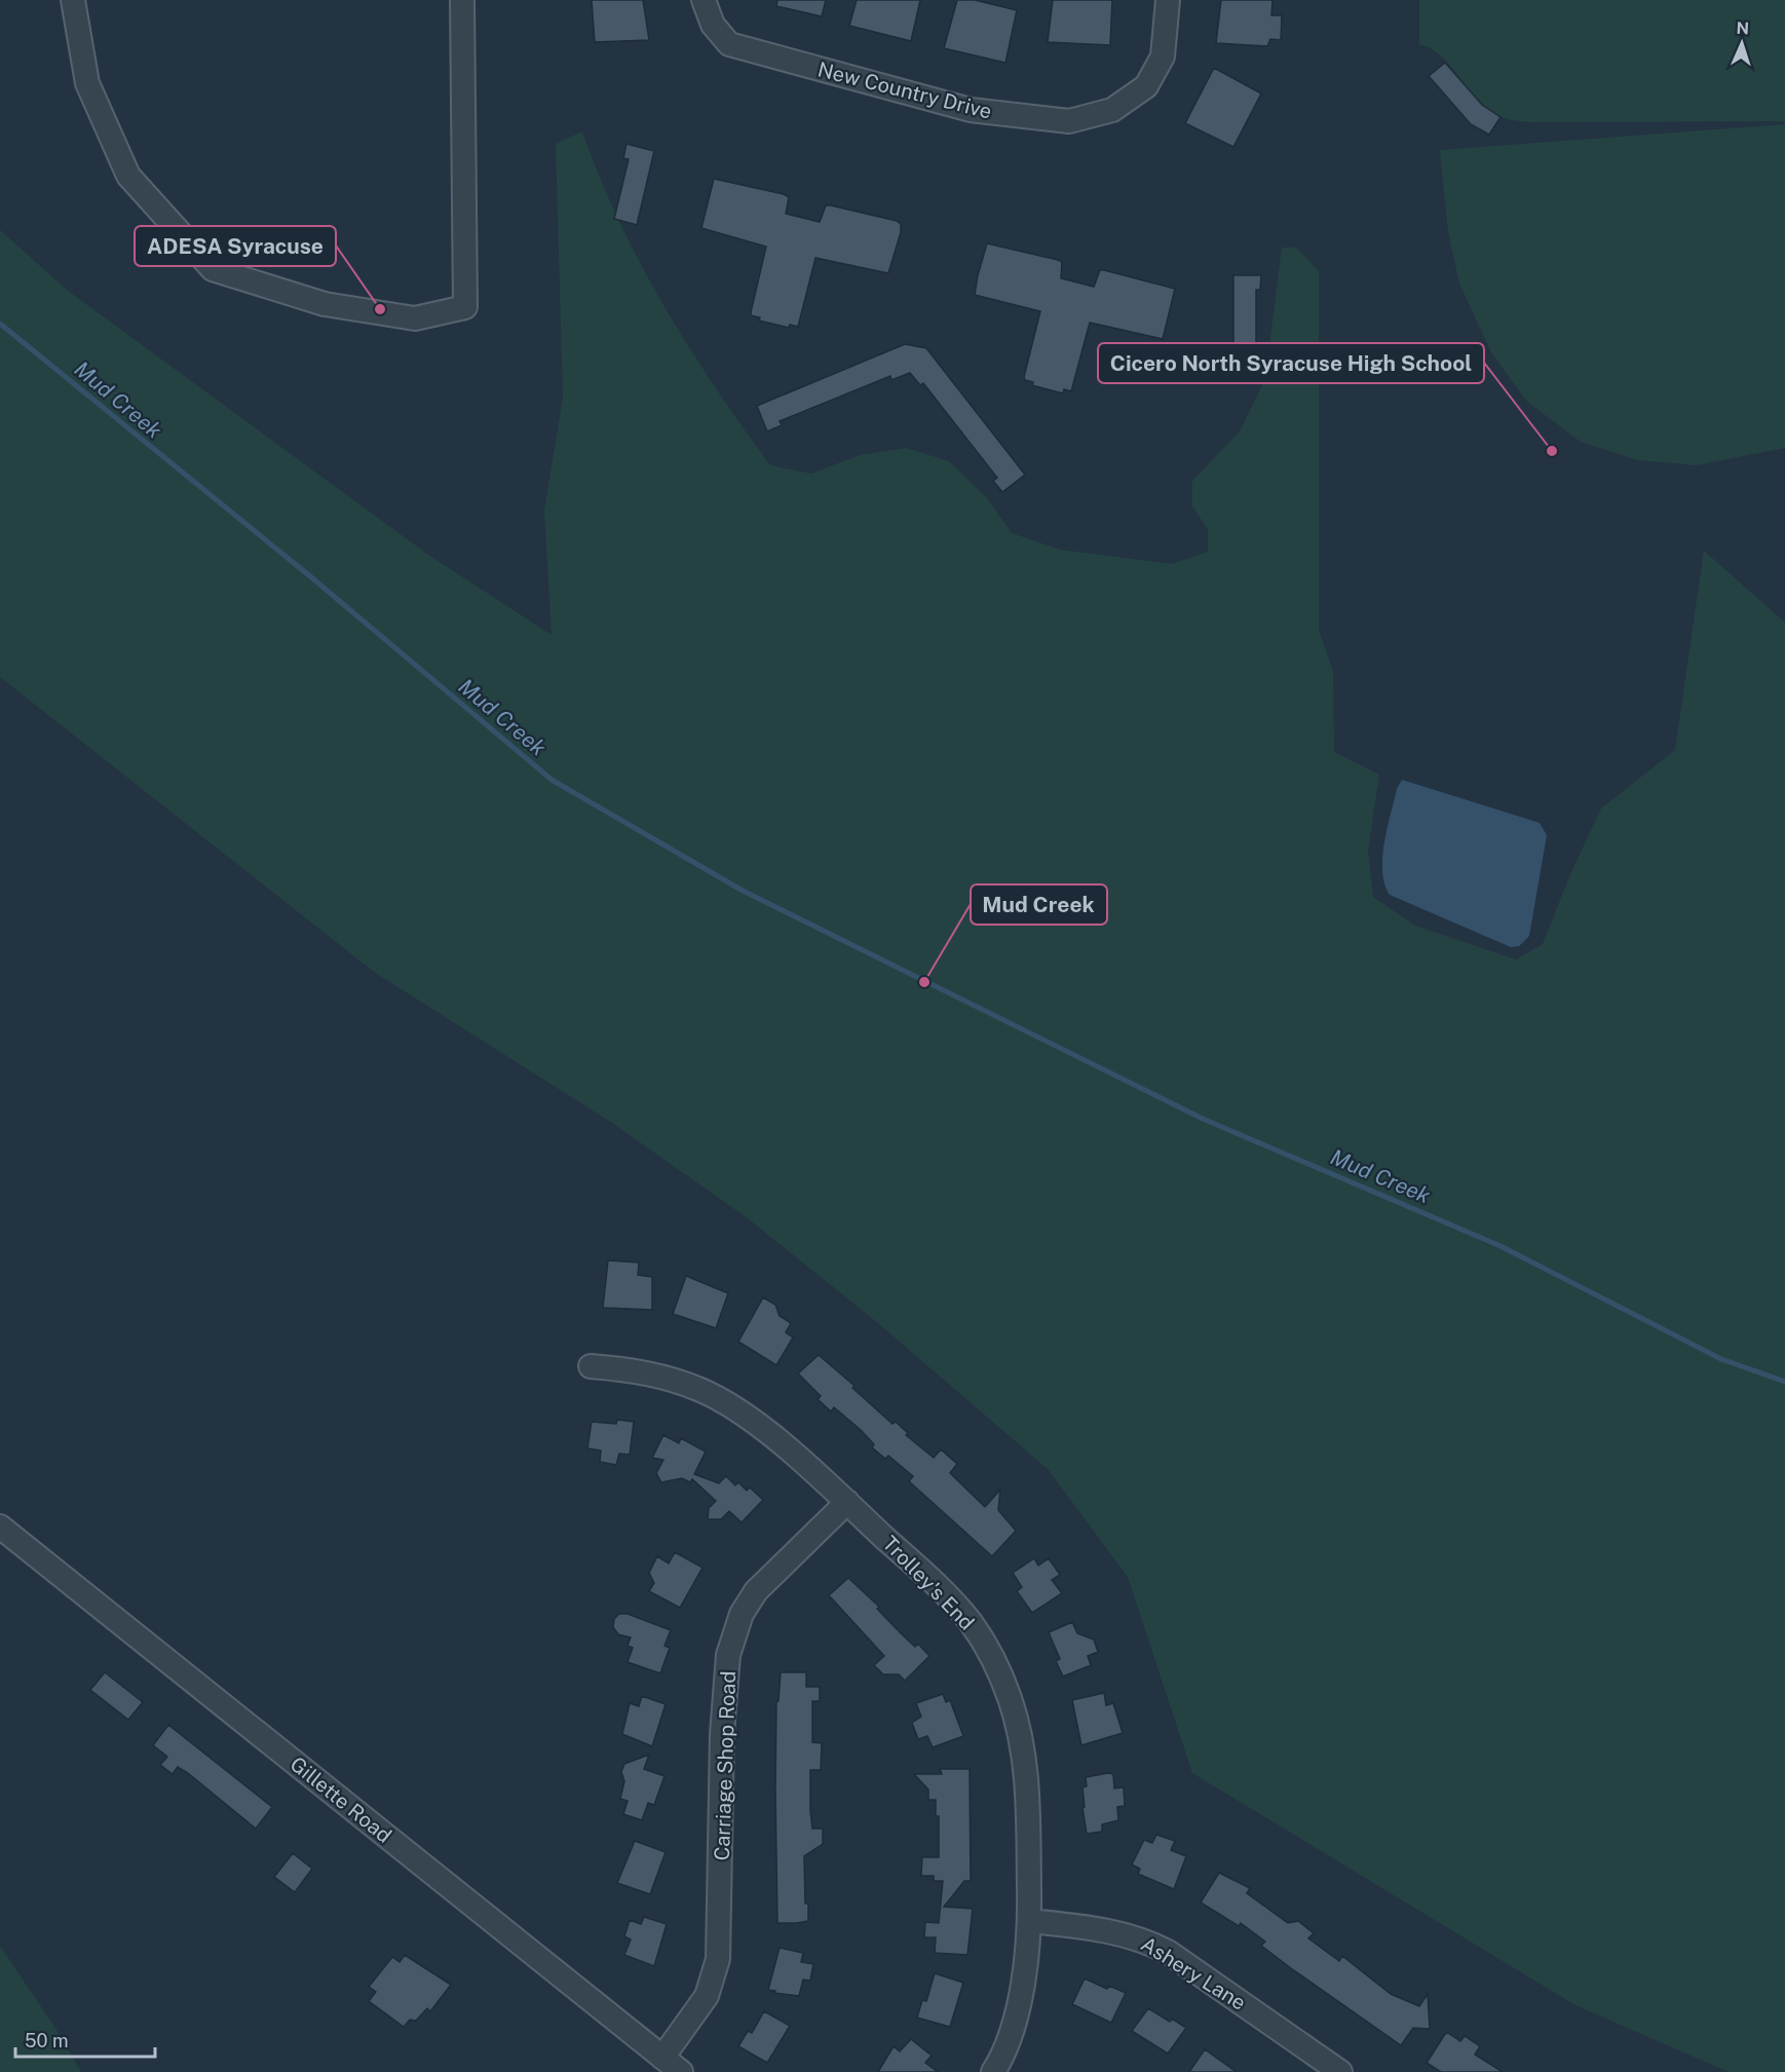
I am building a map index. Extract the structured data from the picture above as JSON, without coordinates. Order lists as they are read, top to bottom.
{
  "streets": {
    "street": [
      "New Country Drive",
      "Trolley's End",
      "Carriage Shop Road",
      "Gillette Road",
      "Ashery Lane"
    ]
  },
  "crossings": [
    ["Trolley's End", "Carriage Shop Road"],
    ["Trolley's End", "Ashery Lane"],
    ["Carriage Shop Road", "Gillette Road"]
  ],
  "water": ["Mud Creek"],
  "places": ["ADESA Syracuse", "Cicero North Syracuse High School", "Mud Creek"],
  "scale_bar": "50 m",
  "north": "top"
}
